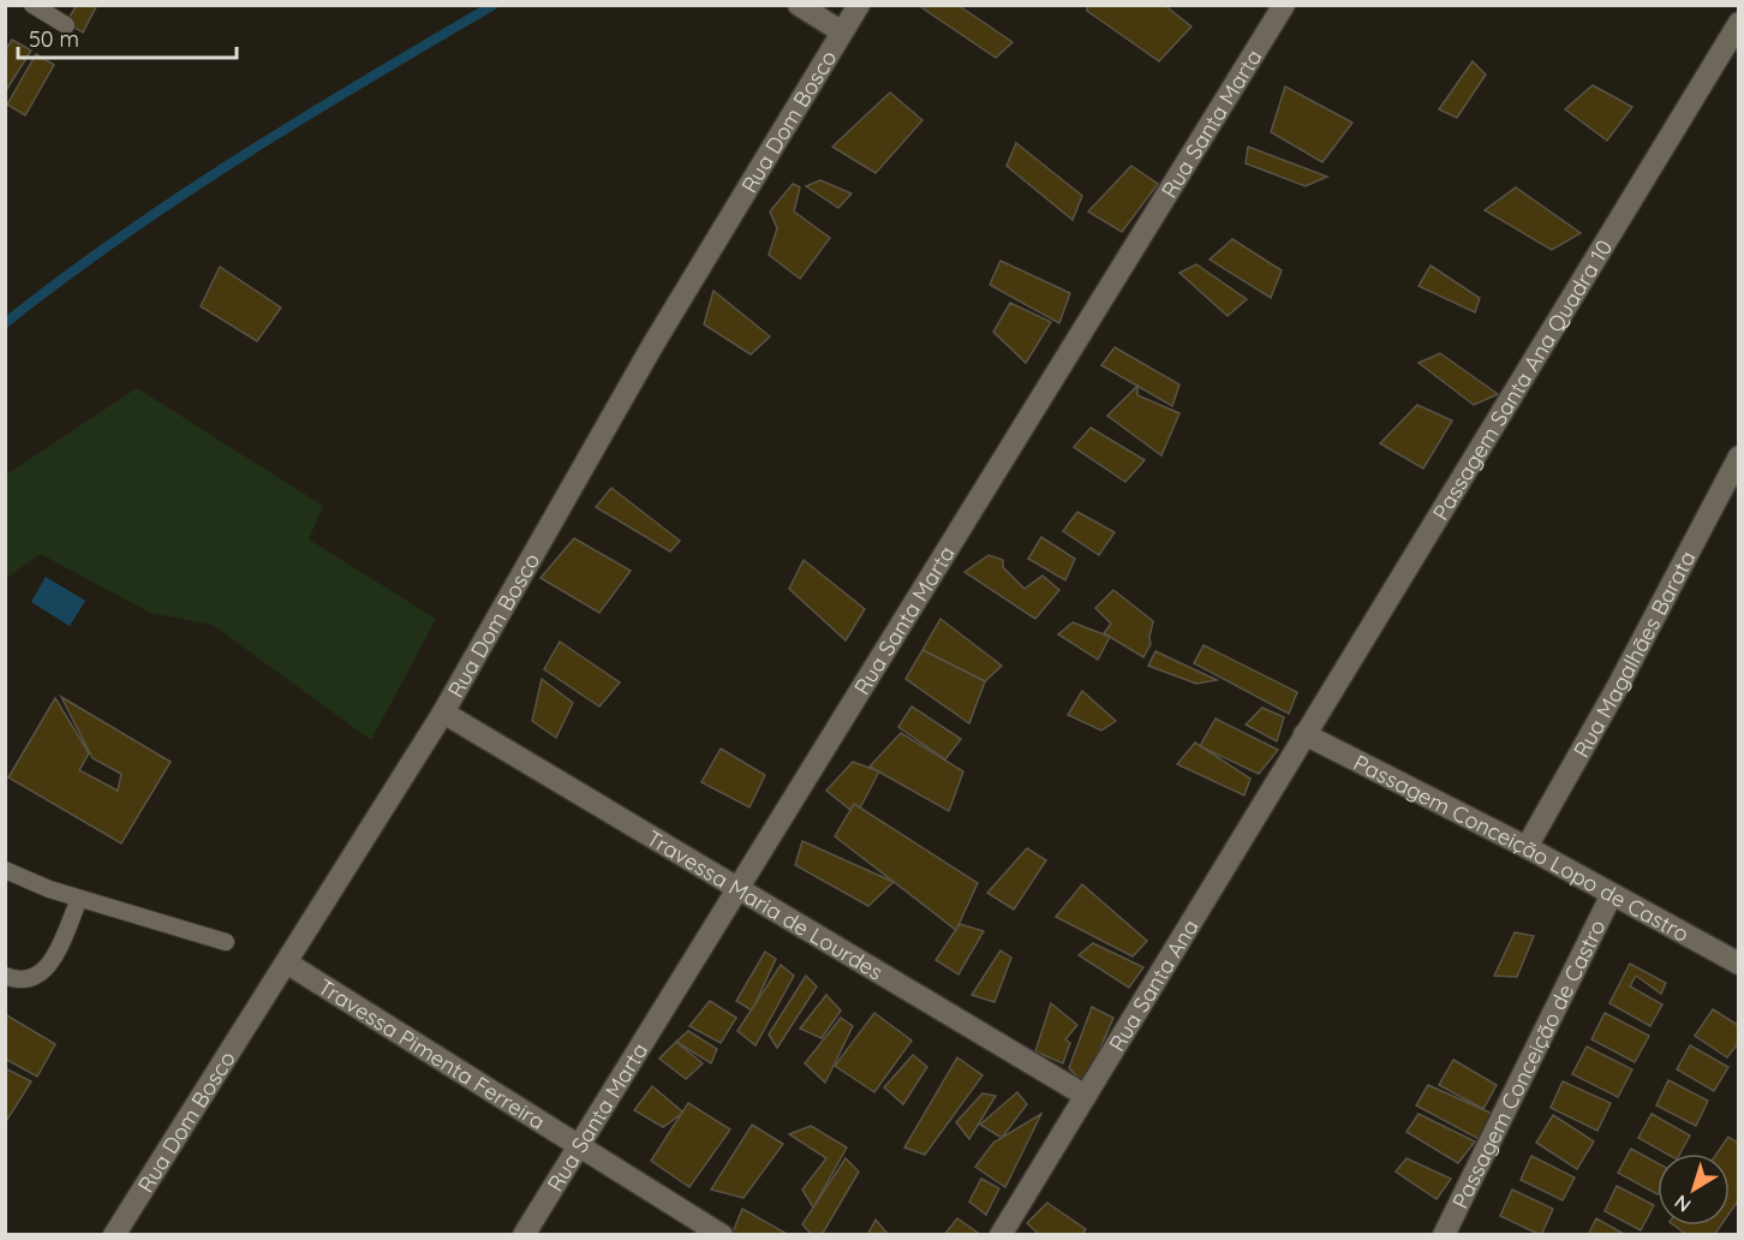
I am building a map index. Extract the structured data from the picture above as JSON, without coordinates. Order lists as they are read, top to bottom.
{
  "streets": {
    "street": [
      "Rua Dom Bosco",
      "Rua Santa Marta",
      "Passagem Santa Ana Quadra 10",
      "Rua Magalhães Barata",
      "Passagem Conceição Lopo de Castro",
      "Travessa Maria de Lourdes",
      "Rua Santa Ana",
      "Travessa Pimenta Ferreira",
      "Passagem Conceição de Castro"
    ]
  },
  "crossings": [
    ["Rua Dom Bosco", "Travessa Maria de Lourdes"],
    ["Rua Dom Bosco", "Travessa Pimenta Ferreira"],
    ["Rua Santa Marta", "Travessa Maria de Lourdes"],
    ["Rua Santa Marta", "Travessa Pimenta Ferreira"],
    ["Passagem Santa Ana Quadra 10", "Passagem Conceição Lopo de Castro"],
    ["Passagem Santa Ana Quadra 10", "Rua Santa Ana"],
    ["Rua Magalhães Barata", "Passagem Conceição Lopo de Castro"],
    ["Passagem Conceição Lopo de Castro", "Rua Santa Ana"],
    ["Passagem Conceição Lopo de Castro", "Passagem Conceição de Castro"],
    ["Travessa Maria de Lourdes", "Rua Santa Ana"]
  ],
  "scale_bar": "50 m",
  "north": "bottom left"
}
